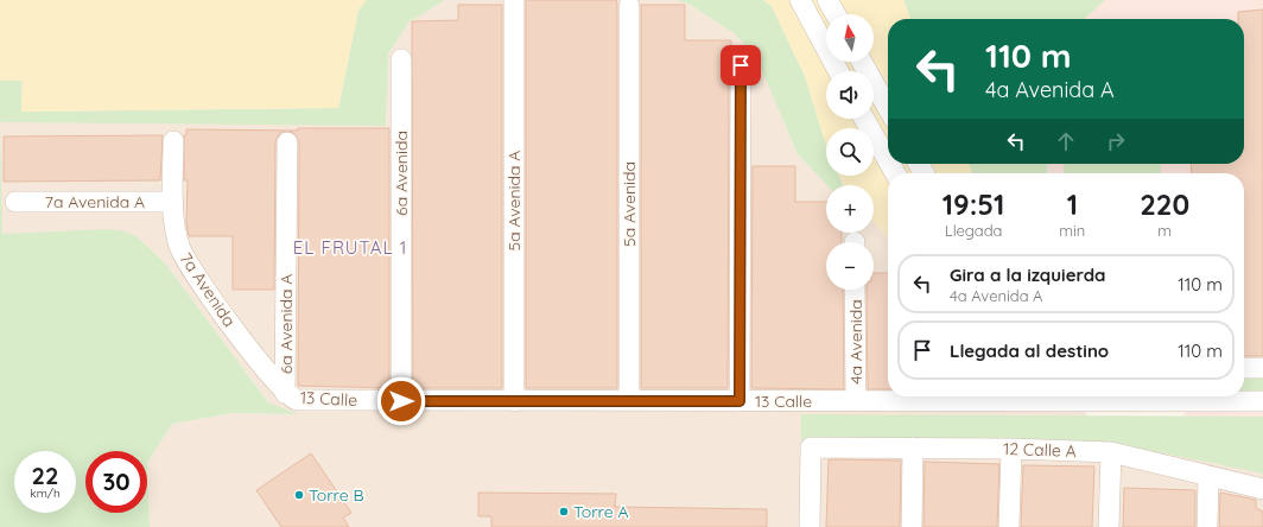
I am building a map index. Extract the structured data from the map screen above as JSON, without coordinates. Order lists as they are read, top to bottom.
{
  "streets": {
    "street": [
      "6a Avenida",
      "5a Avenida A",
      "7a Avenida A",
      "5a Avenida",
      "7a Avenida",
      "6a Avenida A",
      "4a Avenida",
      "13 Calle",
      "12 Calle A"
    ]
  },
  "crossings": [
    ["6a Avenida", "13 Calle"],
    ["5a Avenida A", "13 Calle"],
    ["7a Avenida A", "7a Avenida"],
    ["5a Avenida", "13 Calle"],
    ["7a Avenida", "6a Avenida A"],
    ["7a Avenida", "13 Calle"],
    ["6a Avenida A", "13 Calle"],
    ["4a Avenida", "13 Calle"]
  ],
  "districts": ["EL FRUTAL 1"],
  "places": ["Torre B", "Torre A"],
  "north": "top",
  "page": {
    "map_buttons": ["+", "−"],
    "turn": ["110 m", "4a Avenida A"],
    "eta": [
      "19:51",
      "Llegada",
      "1",
      "min",
      "220",
      "m"
    ],
    "list": [
      {
        "name": "Gira a la izquierda",
        "note": "4a Avenida A",
        "value": "110 m"
      },
      {
        "name": "Llegada al destino",
        "value": "110 m"
      }
    ],
    "speed": "22 km/h",
    "limit": "30"
  }
}
